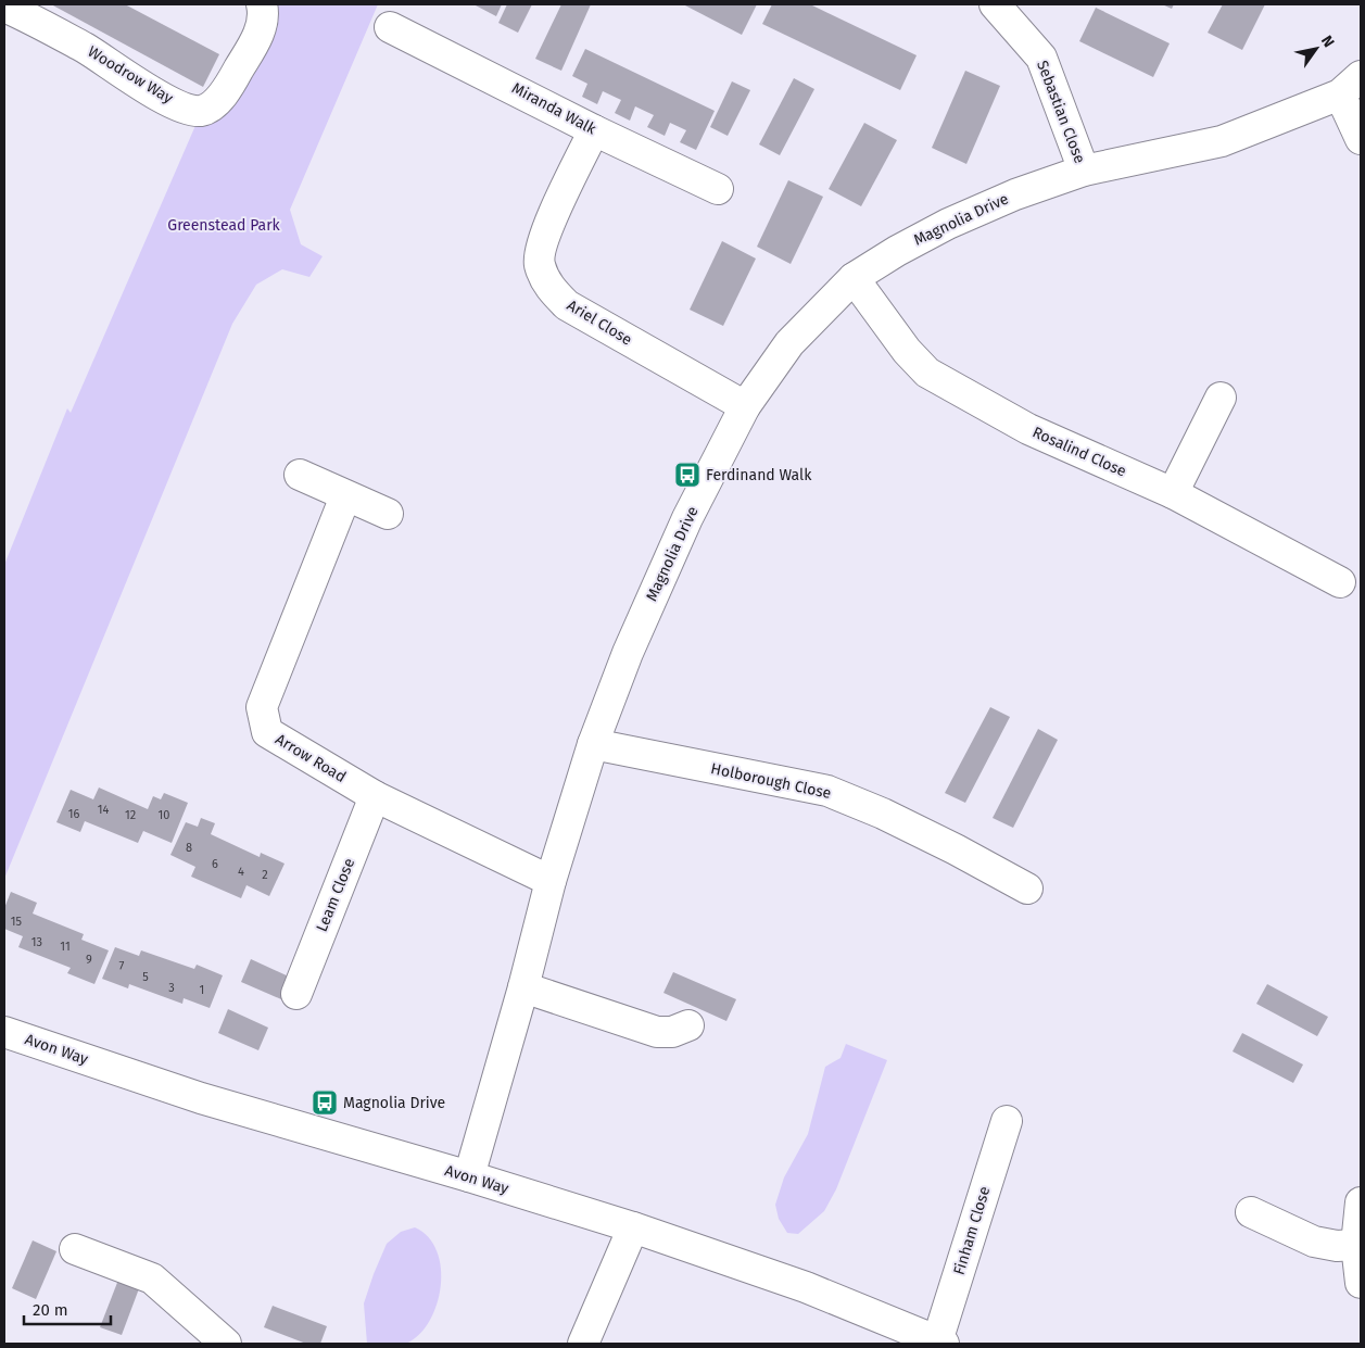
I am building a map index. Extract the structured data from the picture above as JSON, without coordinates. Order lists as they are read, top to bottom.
{
  "streets": {
    "street": [
      "Woodrow Way",
      "Miranda Walk",
      "Sebastian Close",
      "Magnolia Drive",
      "Ariel Close",
      "Rosalind Close",
      "Arrow Road",
      "Holborough Close",
      "Leam Close",
      "Avon Way",
      "Finham Close"
    ]
  },
  "crossings": [
    ["Miranda Walk", "Ariel Close"],
    ["Sebastian Close", "Magnolia Drive"],
    ["Magnolia Drive", "Ariel Close"],
    ["Magnolia Drive", "Rosalind Close"],
    ["Magnolia Drive", "Arrow Road"],
    ["Magnolia Drive", "Holborough Close"],
    ["Magnolia Drive", "Avon Way"],
    ["Arrow Road", "Leam Close"],
    ["Avon Way", "Finham Close"]
  ],
  "parks": ["Greenstead Park"],
  "places": {
    "bus stop": ["Ferdinand Walk", "Magnolia Drive"]
  },
  "house_numbers": [
    "14",
    "16",
    "12",
    "10",
    "8",
    "6",
    "4",
    "2",
    "15",
    "13",
    "11",
    "9",
    "7",
    "5",
    "3",
    "1"
  ],
  "scale_bar": "20 m",
  "north": "top right"
}
